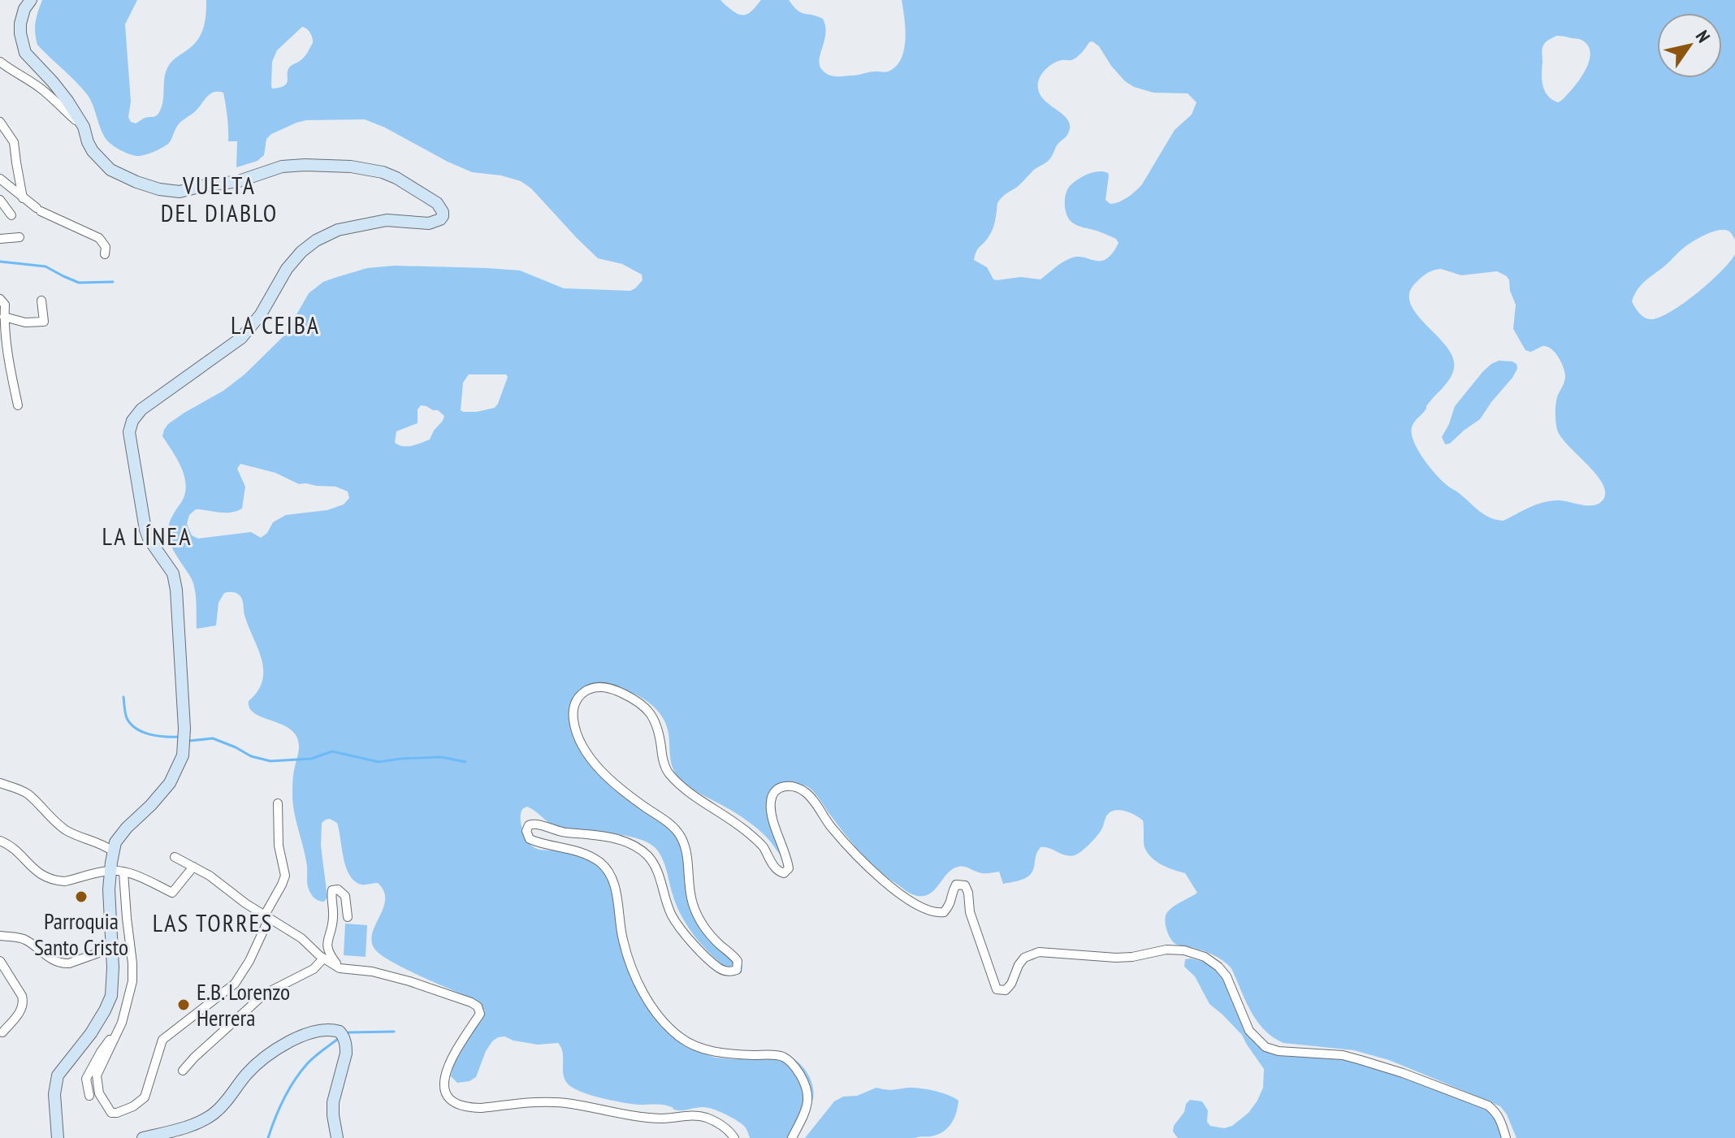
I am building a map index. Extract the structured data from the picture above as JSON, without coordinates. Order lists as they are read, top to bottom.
{
  "districts": [
    "VUELTA DEL DIABLO",
    "LA CEIBA",
    "LA LÍNEA",
    "LAS TORRES"
  ],
  "places": ["Parroquia Santo Cristo", "E.B. Lorenzo Herrera"],
  "north": "top right"
}
